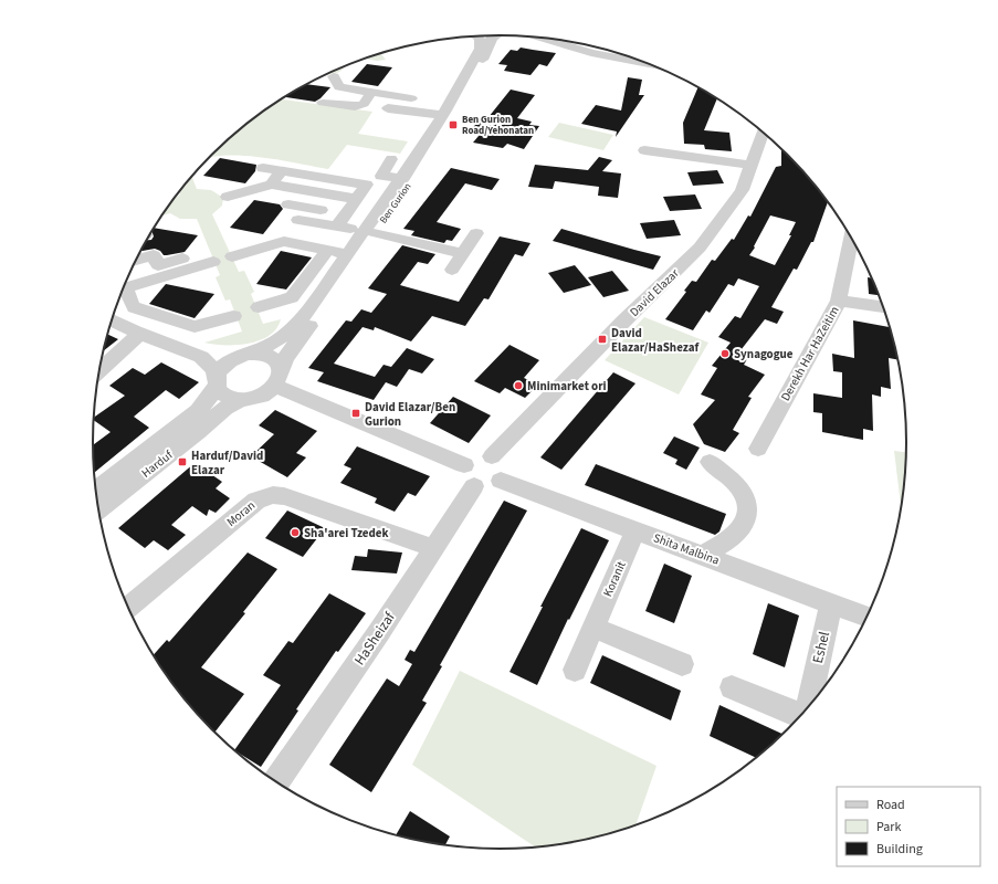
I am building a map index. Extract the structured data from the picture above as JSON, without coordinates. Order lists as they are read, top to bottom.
{
  "streets": {
    "street": [
      "Ben Gurion",
      "David Elazar",
      "Derekh Har HaZeitim",
      "Harduf",
      "Moran",
      "Shita Malbina",
      "Koranit",
      "HaSheizaf",
      "Eshel"
    ]
  },
  "crossings": [
    ["Ben Gurion", "Harduf"],
    ["David Elazar", "Shita Malbina"],
    ["David Elazar", "HaSheizaf"],
    ["Moran", "HaSheizaf"],
    ["Shita Malbina", "Koranit"],
    ["Shita Malbina", "HaSheizaf"],
    ["Shita Malbina", "Eshel"]
  ],
  "places": {
    "transit": [
      "Ben Gurion Road/Yehonatan",
      "David Elazar/HaShezaf",
      "David Elazar/Ben Gurion",
      "Harduf/David Elazar"
    ],
    "other": ["Synagogue", "Minimarket ori", "Sha'arei Tzedek"]
  },
  "legend": ["Road", "Park", "Building"]
}
